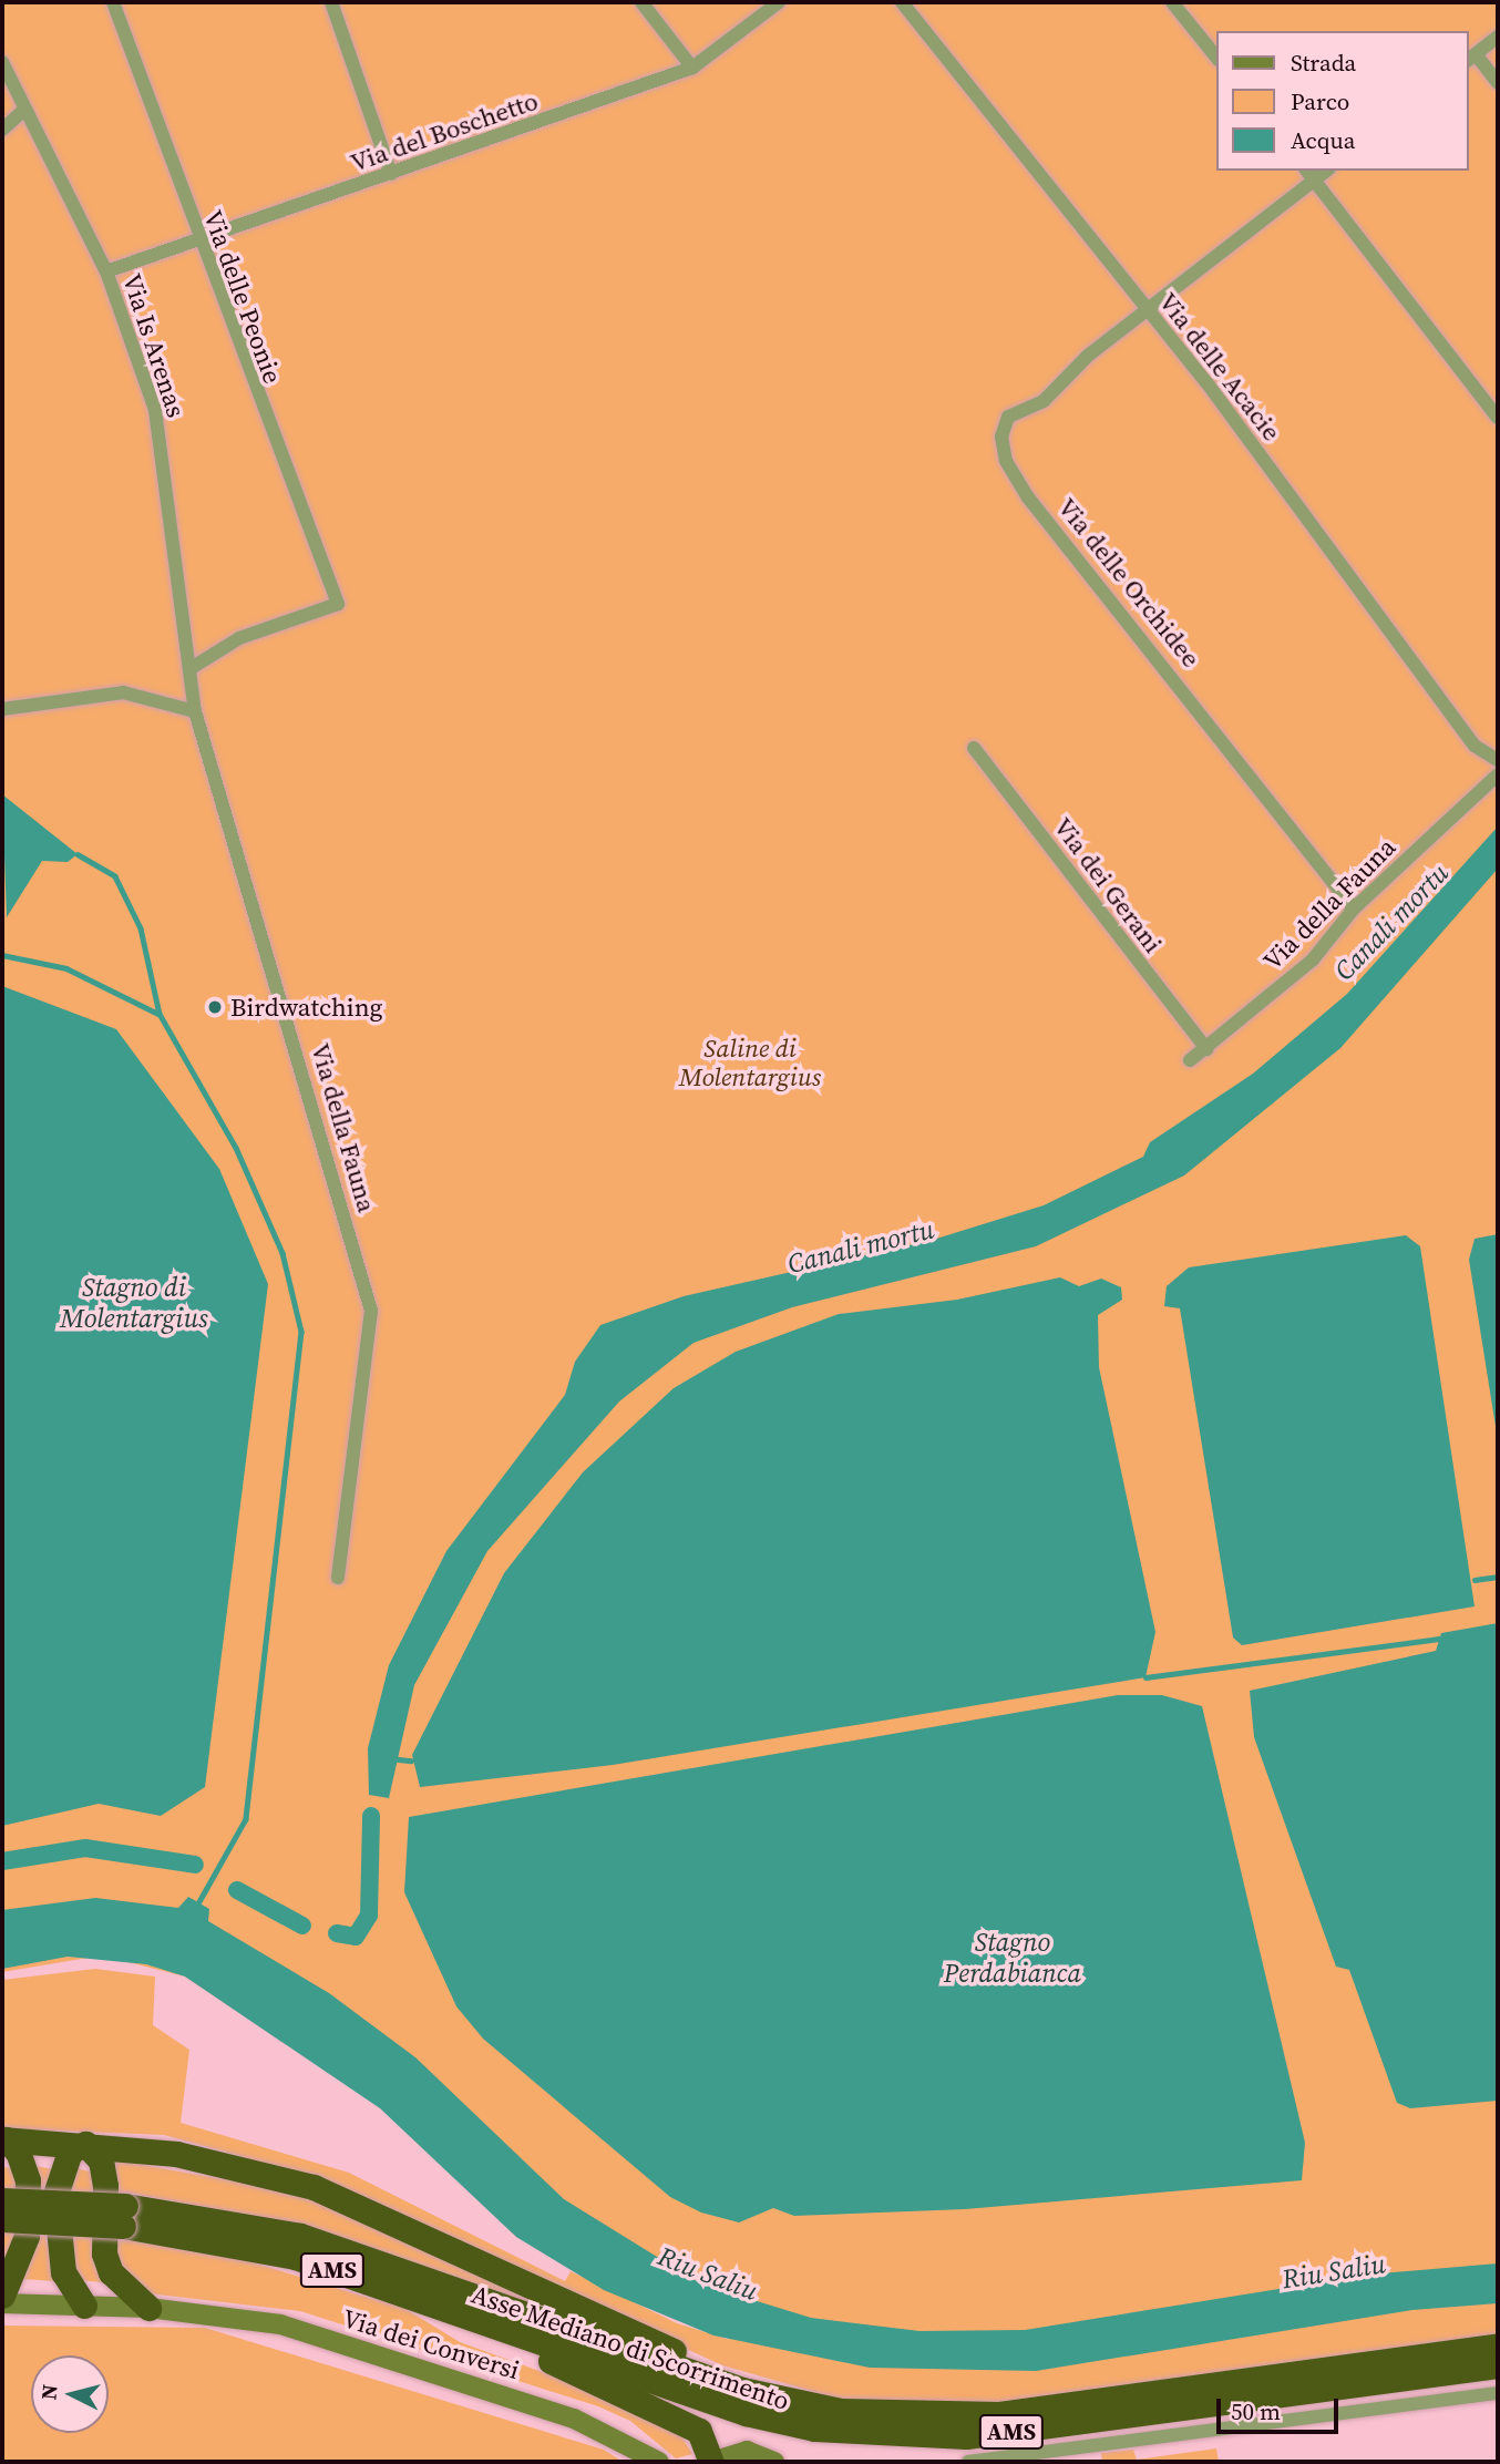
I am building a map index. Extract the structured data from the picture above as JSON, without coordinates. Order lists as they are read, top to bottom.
{
  "streets": {
    "highway": ["AMS", "Asse Mediano di Scorrimento"],
    "street": [
      "Via del Boschetto",
      "Via delle Peonie",
      "Via Is Arenas",
      "Via delle Acacie",
      "Via delle Orchidee",
      "Via dei Gerani",
      "Via della Fauna",
      "Via dei Conversi"
    ]
  },
  "crossings": [
    ["Via del Boschetto", "Via delle Peonie"],
    ["Via del Boschetto", "Via Is Arenas"],
    ["Via delle Peonie", "Via Is Arenas"],
    ["Via Is Arenas", "Via della Fauna"],
    ["Via delle Acacie", "Via delle Orchidee"],
    ["Via delle Orchidee", "Via della Fauna"],
    ["Via dei Gerani", "Via della Fauna"]
  ],
  "water": [
    "Canali mortu",
    "Stagno di Molentargius",
    "Stagno Perdabianca",
    "Riu Saliu"
  ],
  "parks": ["Saline di Molentargius"],
  "places": ["Birdwatching"],
  "legend": ["Strada", "Parco", "Acqua"],
  "scale_bar": "50 m",
  "north": "left"
}
